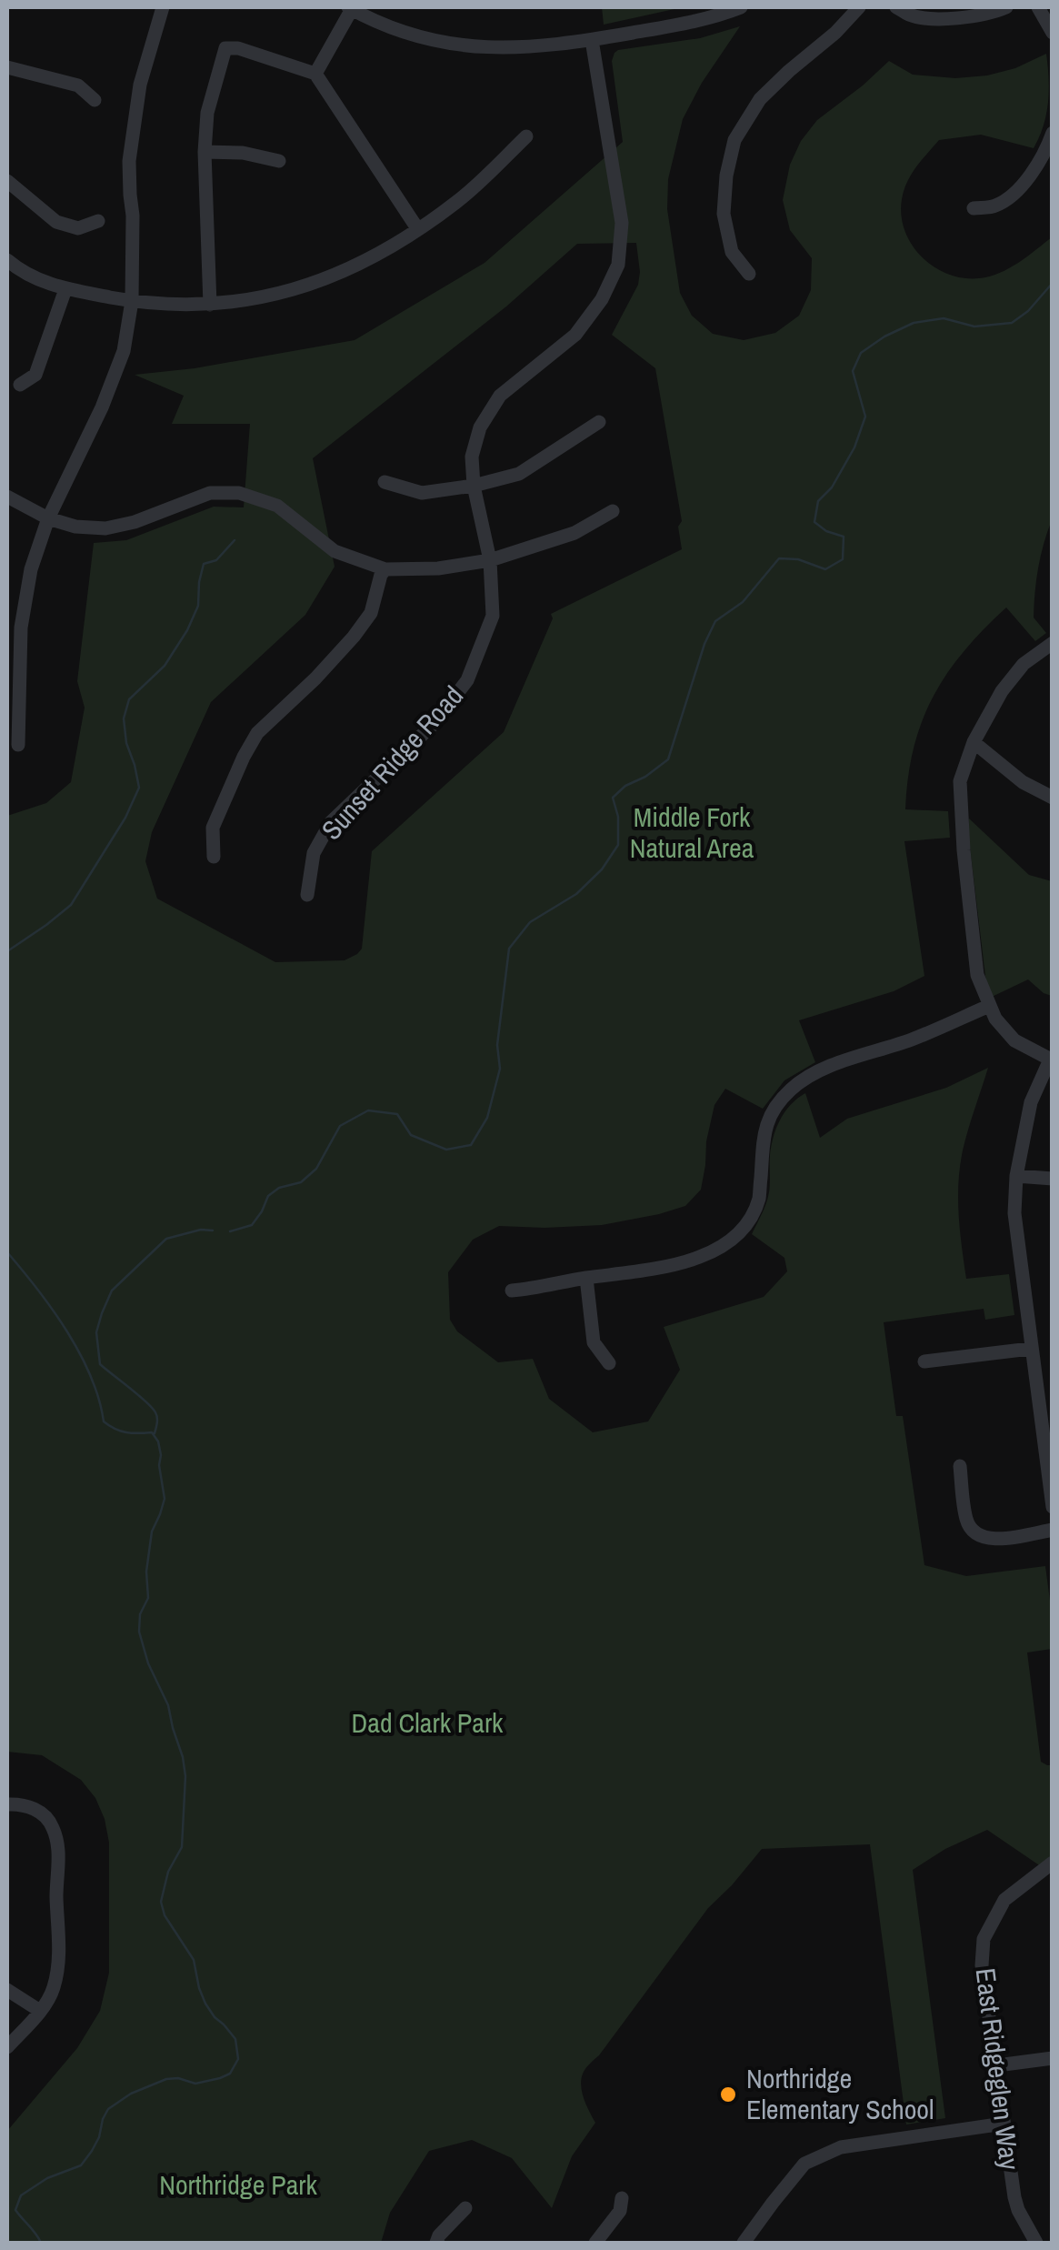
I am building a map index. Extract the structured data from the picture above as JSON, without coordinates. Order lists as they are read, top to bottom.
{
  "streets": {
    "street": ["Sunset Ridge Road", "East Ridgeglen Way"]
  },
  "parks": ["Middle Fork Natural Area", "Dad Clark Park", "Northridge Park"],
  "places": ["Northridge Elementary School"]
}
